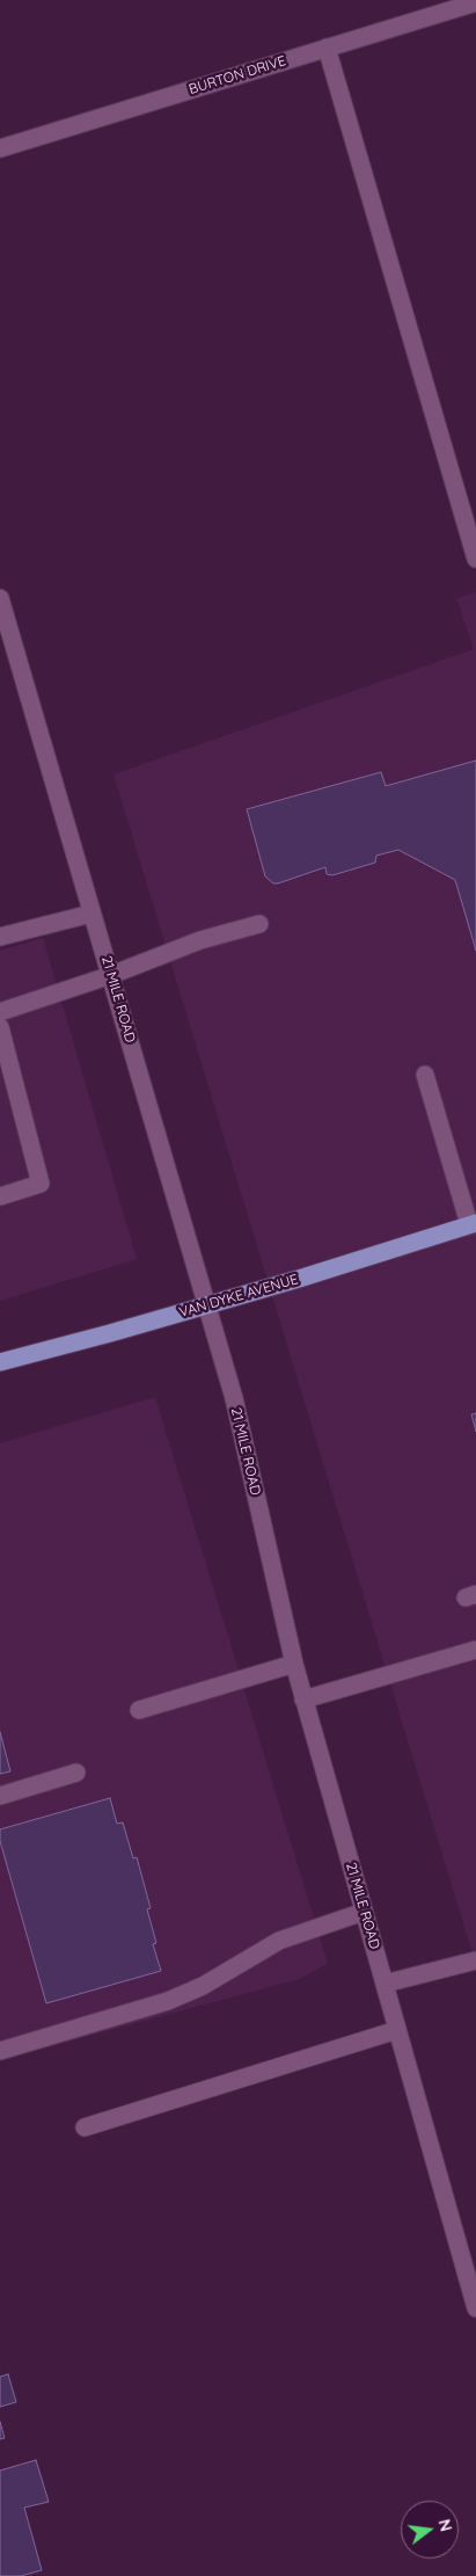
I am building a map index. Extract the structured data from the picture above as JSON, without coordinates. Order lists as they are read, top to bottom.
{
  "streets": {
    "main road": ["VAN DYKE AVENUE"],
    "street": ["BURTON DRIVE", "21 MILE ROAD"]
  },
  "crossings": [
    ["21 MILE ROAD", "VAN DYKE AVENUE"]
  ],
  "north": "right"
}
